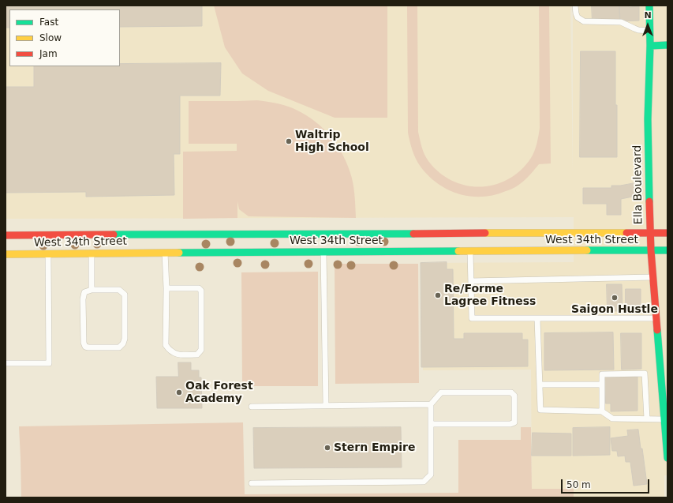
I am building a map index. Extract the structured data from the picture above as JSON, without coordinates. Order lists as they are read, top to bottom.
{
  "streets": {
    "main road": ["Ella Boulevard", "West 34th Street"]
  },
  "crossings": [
    ["Ella Boulevard", "West 34th Street"]
  ],
  "places": [
    "Waltrip High School",
    "Re/Forme Lagree Fitness",
    "Saigon Hustle",
    "Oak Forest Academy",
    "Stern Empire"
  ],
  "legend": ["Fast", "Slow", "Jam"],
  "scale_bar": "50 m",
  "north": "top"
}
